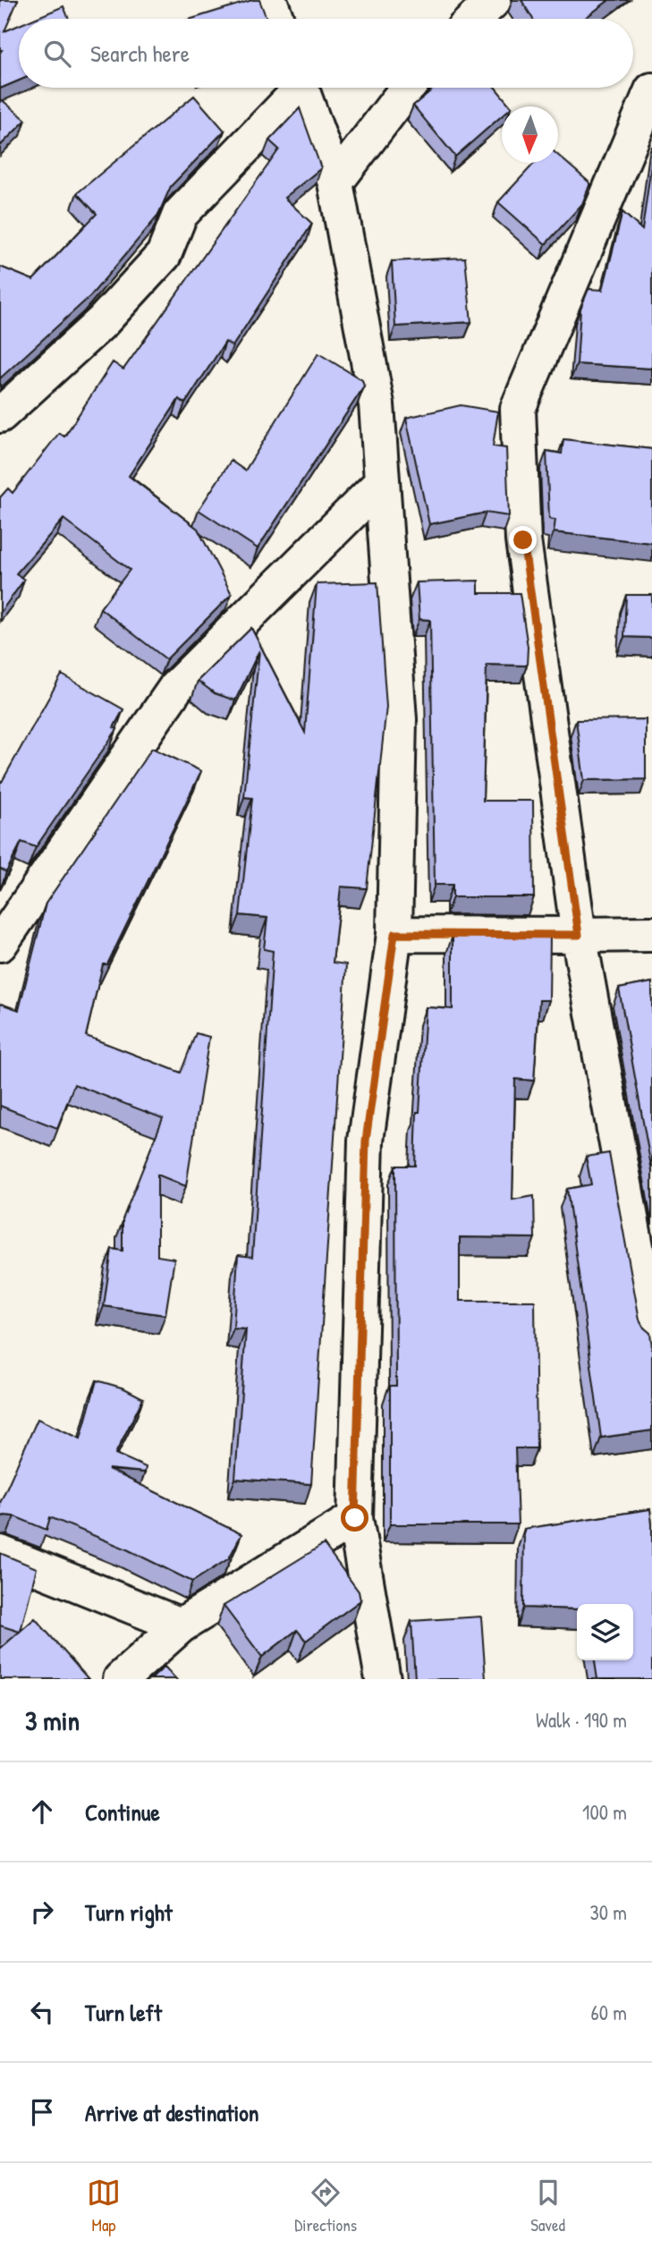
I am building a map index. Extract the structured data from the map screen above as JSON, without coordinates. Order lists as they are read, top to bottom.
{
  "north": "bottom",
  "page": {
    "search": "Search here",
    "heading": ["3 min", "Walk · 190 m"],
    "list": [
      ["Continue", "100 m"],
      ["Turn right", "30 m"],
      ["Turn left", "60 m"],
      "Arrive at destination"
    ],
    "nav": ["Map", "Directions", "Saved"]
  }
}
